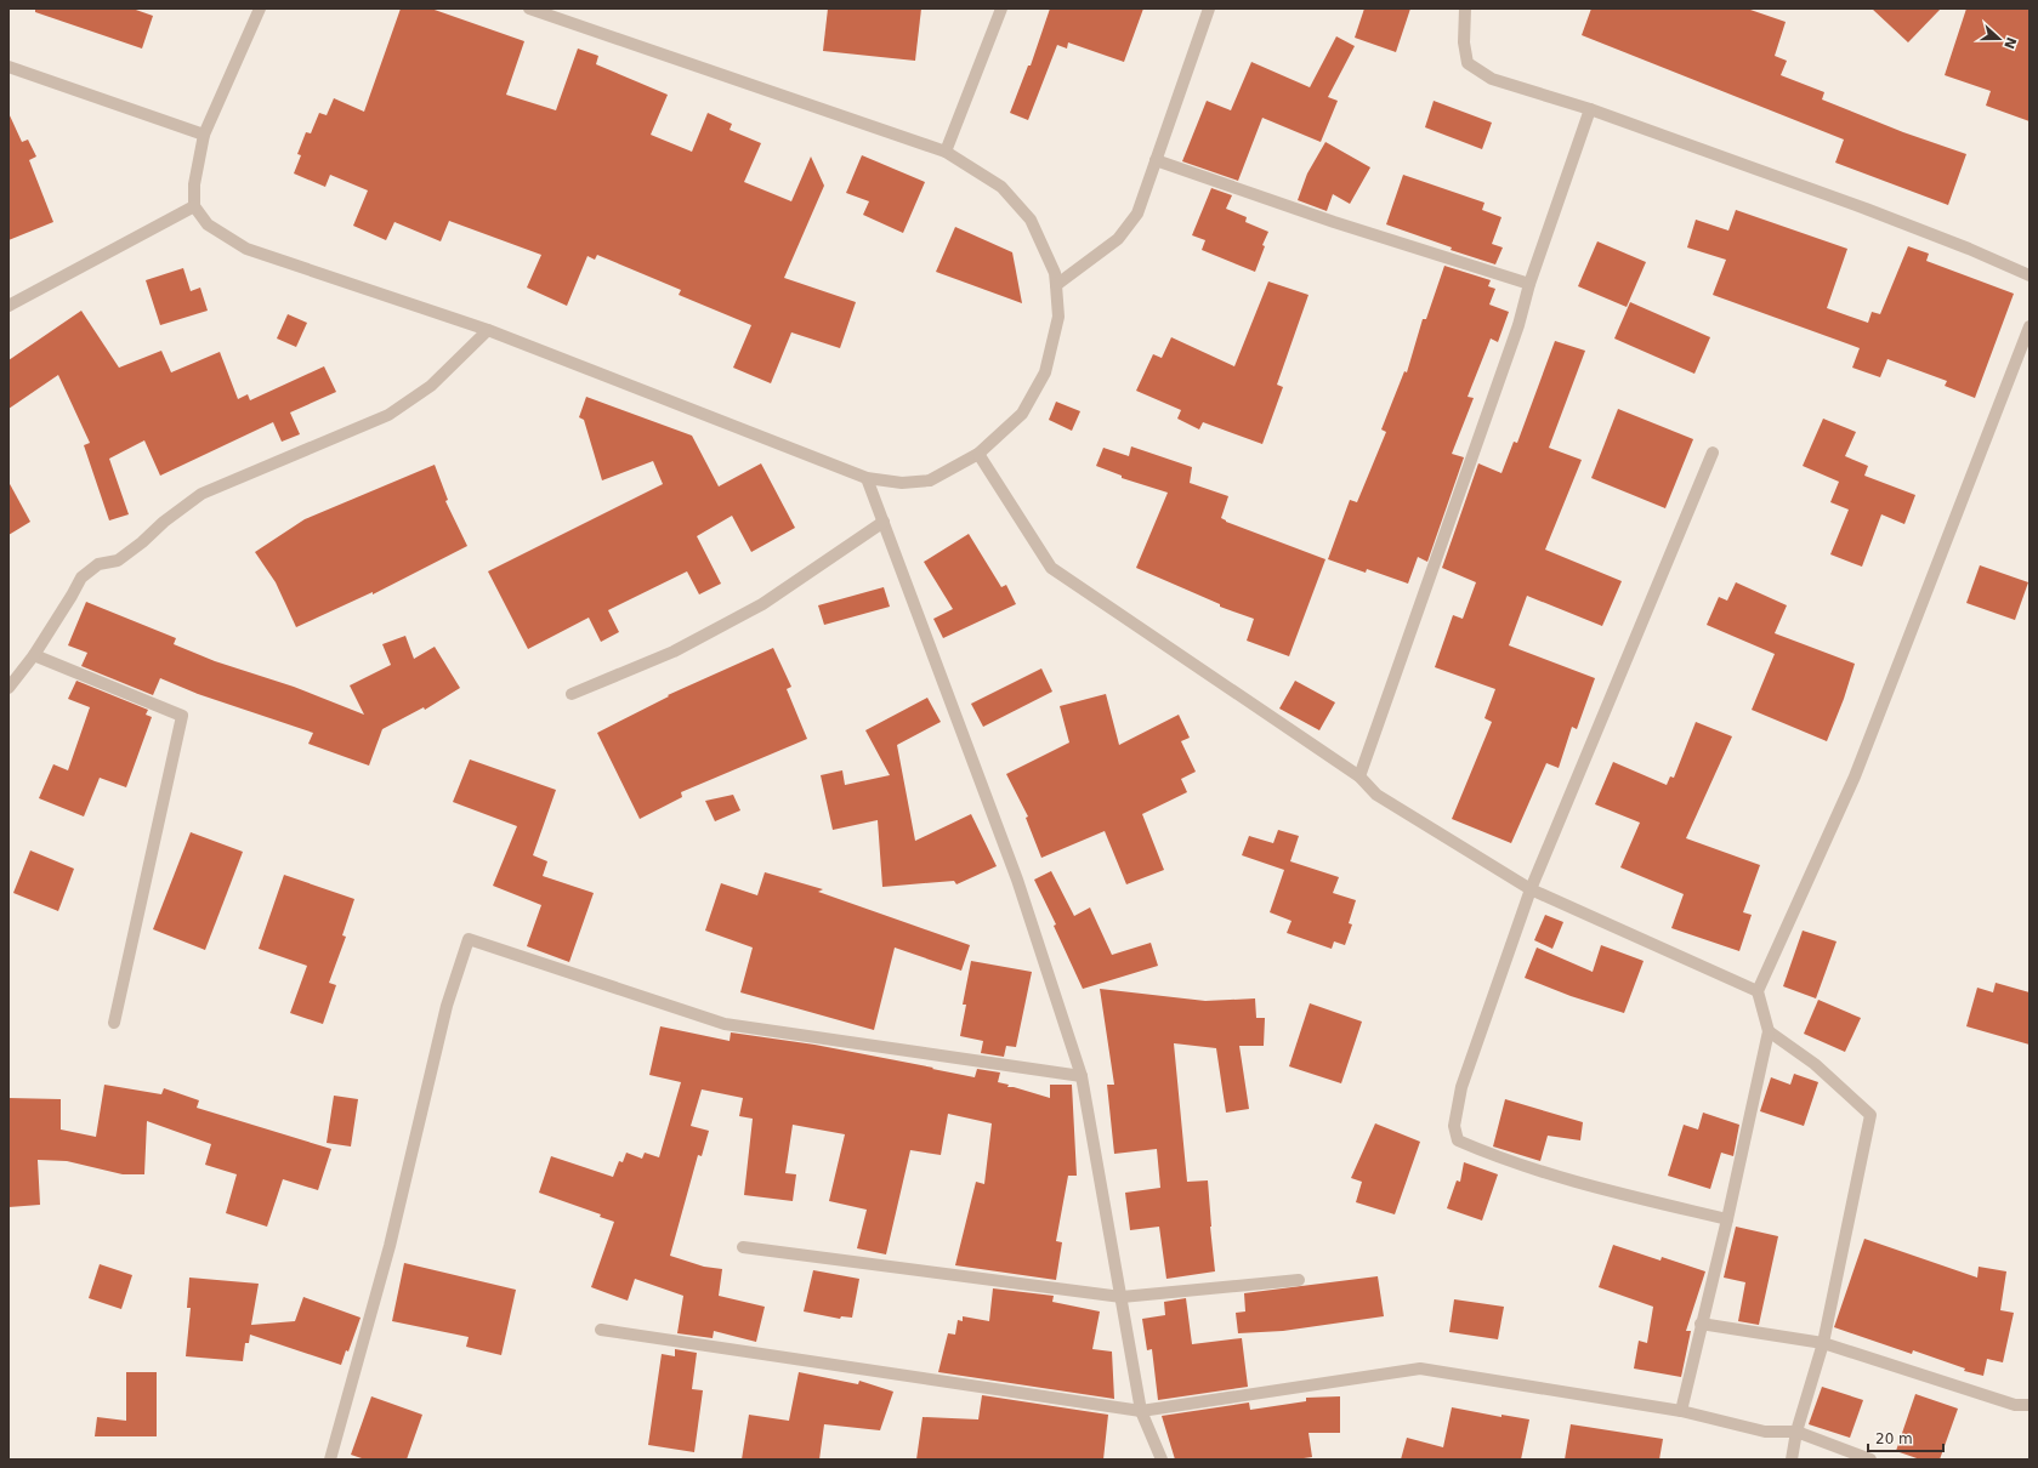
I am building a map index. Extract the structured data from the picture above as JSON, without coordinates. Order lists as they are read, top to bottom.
{
  "scale_bar": "20 m",
  "north": "right"
}
